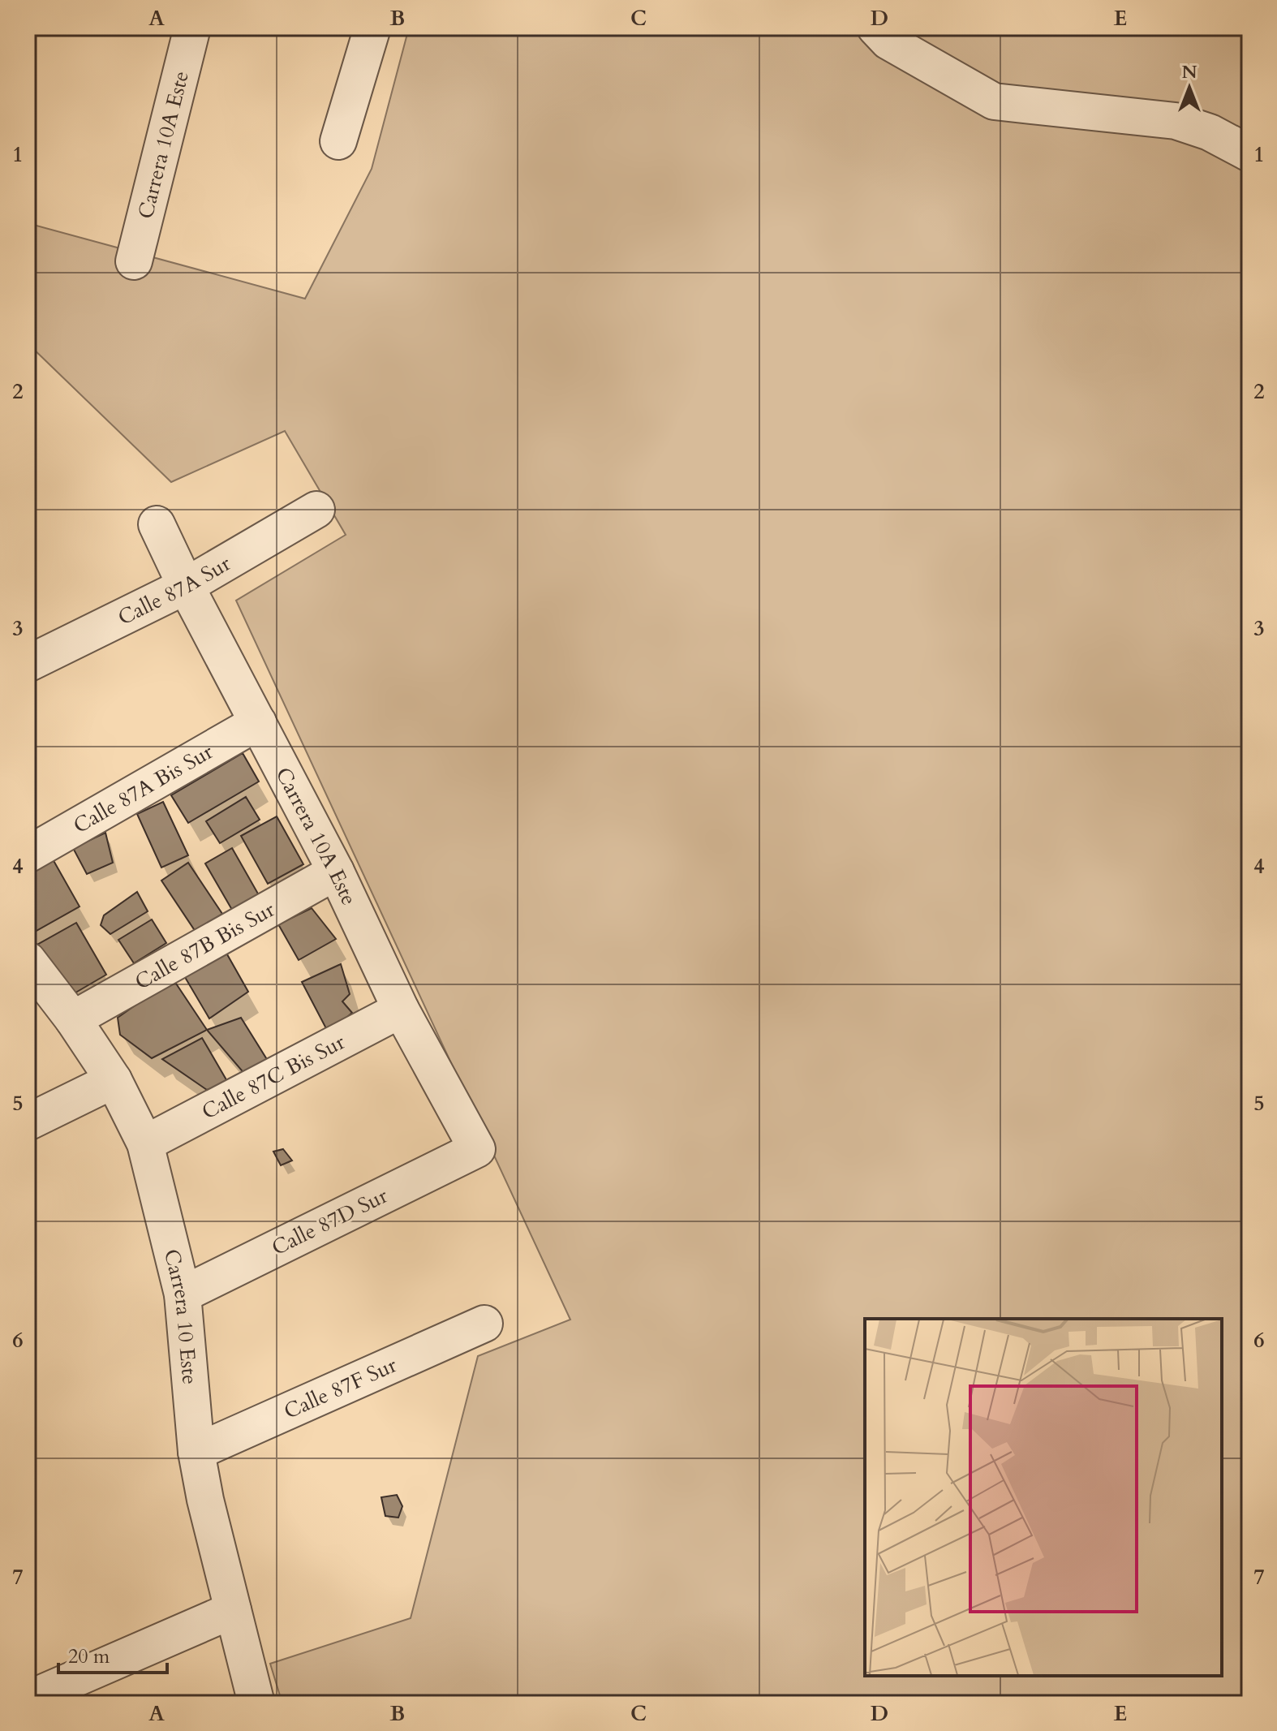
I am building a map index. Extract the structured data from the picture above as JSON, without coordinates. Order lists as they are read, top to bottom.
{
  "streets": {
    "street": [
      "Carrera 10A Este",
      "Calle 87A Sur",
      "Calle 87A Bis Sur",
      "Calle 87B Bis Sur",
      "Calle 87C Bis Sur",
      "Calle 87D Sur",
      "Carrera 10 Este",
      "Calle 87F Sur"
    ]
  },
  "crossings": [
    ["Carrera 10A Este", "Calle 87A Sur"],
    ["Carrera 10A Este", "Calle 87A Bis Sur"],
    ["Carrera 10A Este", "Calle 87B Bis Sur"],
    ["Carrera 10A Este", "Calle 87C Bis Sur"],
    ["Carrera 10A Este", "Calle 87D Sur"],
    ["Calle 87B Bis Sur", "Carrera 10 Este"],
    ["Calle 87C Bis Sur", "Carrera 10 Este"],
    ["Calle 87D Sur", "Carrera 10 Este"],
    ["Carrera 10 Este", "Calle 87F Sur"]
  ],
  "scale_bar": "20 m",
  "north": "top",
  "grid": {
    "columns": [
      "A",
      "B",
      "C",
      "D",
      "E"
    ],
    "rows": [
      "1",
      "2",
      "3",
      "4",
      "5",
      "6",
      "7"
    ]
  }
}
